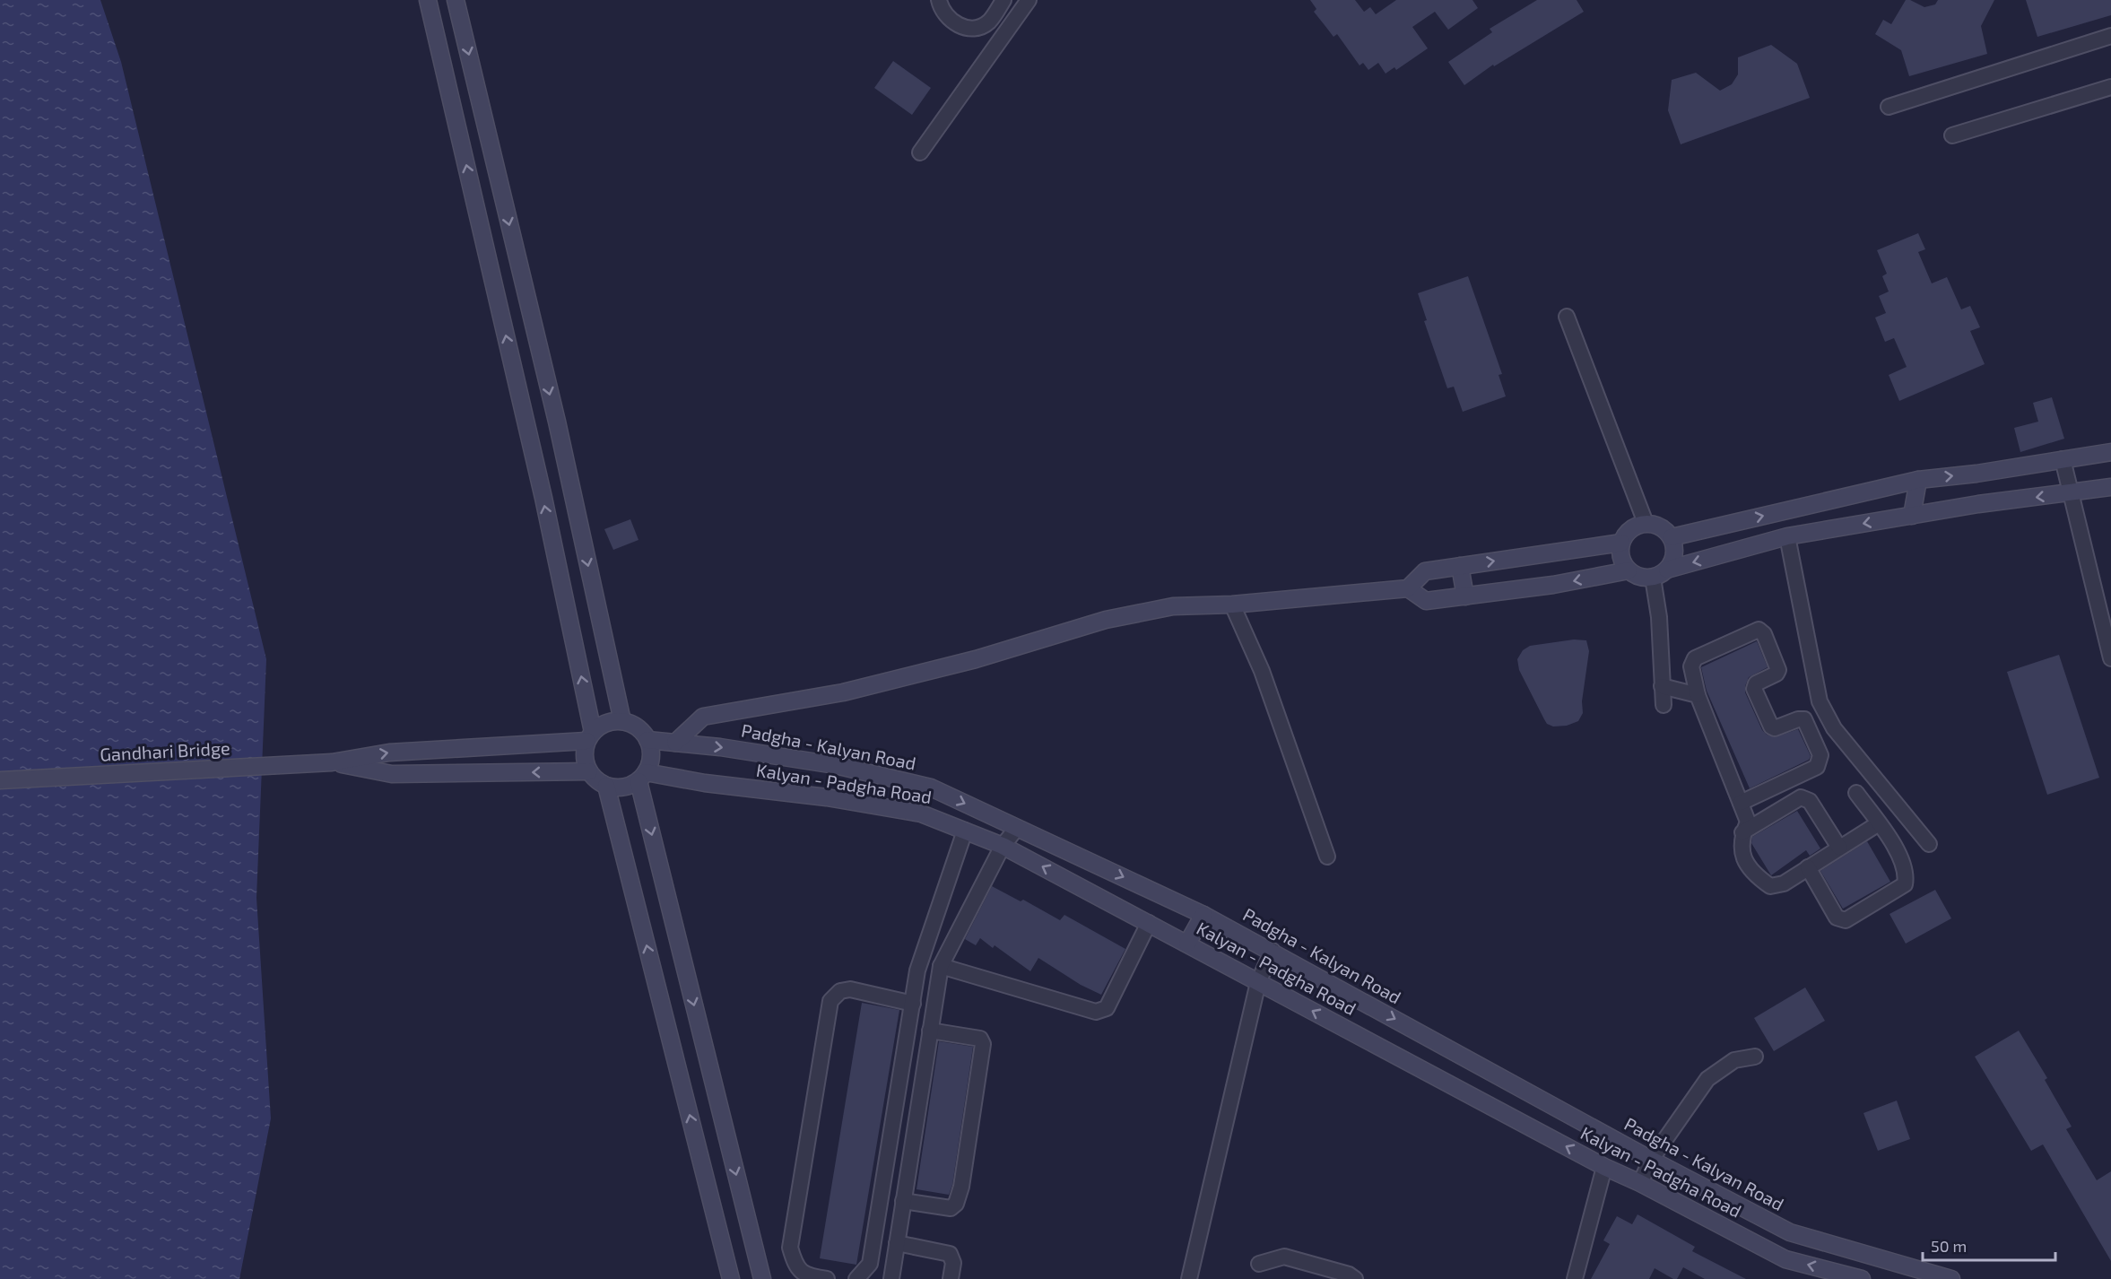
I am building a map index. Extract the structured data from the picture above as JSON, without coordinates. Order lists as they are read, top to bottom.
{
  "streets": {
    "street": ["Padgha - Kalyan Road", "Gandhari Bridge", "Kalyan - Padgha Road"]
  },
  "crossings": [
    ["Padgha - Kalyan Road", "Kalyan - Padgha Road"]
  ],
  "one_way": ["Padgha - Kalyan Road", "Kalyan - Padgha Road"],
  "scale_bar": "50 m"
}
